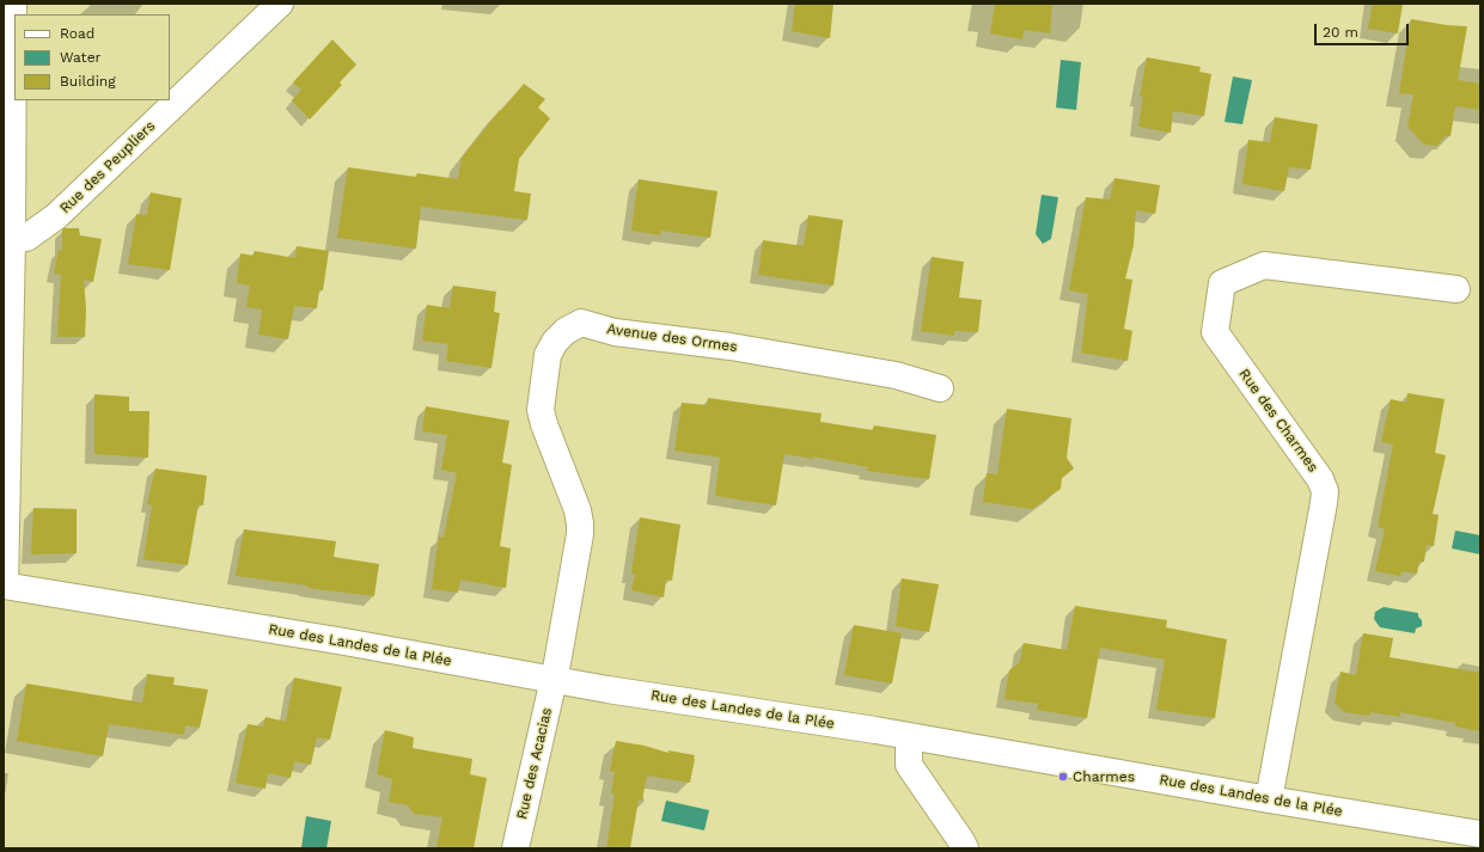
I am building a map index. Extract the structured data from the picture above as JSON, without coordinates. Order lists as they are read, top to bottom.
{
  "streets": {
    "street": [
      "Rue des Peupliers",
      "Avenue des Ormes",
      "Rue des Charmes",
      "Rue des Landes de la Plée",
      "Rue des Acacias"
    ]
  },
  "crossings": [
    ["Avenue des Ormes", "Rue des Landes de la Plée"],
    ["Avenue des Ormes", "Rue des Acacias"],
    ["Rue des Charmes", "Rue des Landes de la Plée"],
    ["Rue des Landes de la Plée", "Rue des Acacias"]
  ],
  "places": ["Charmes"],
  "legend": ["Road", "Water", "Building"],
  "scale_bar": "20 m"
}
